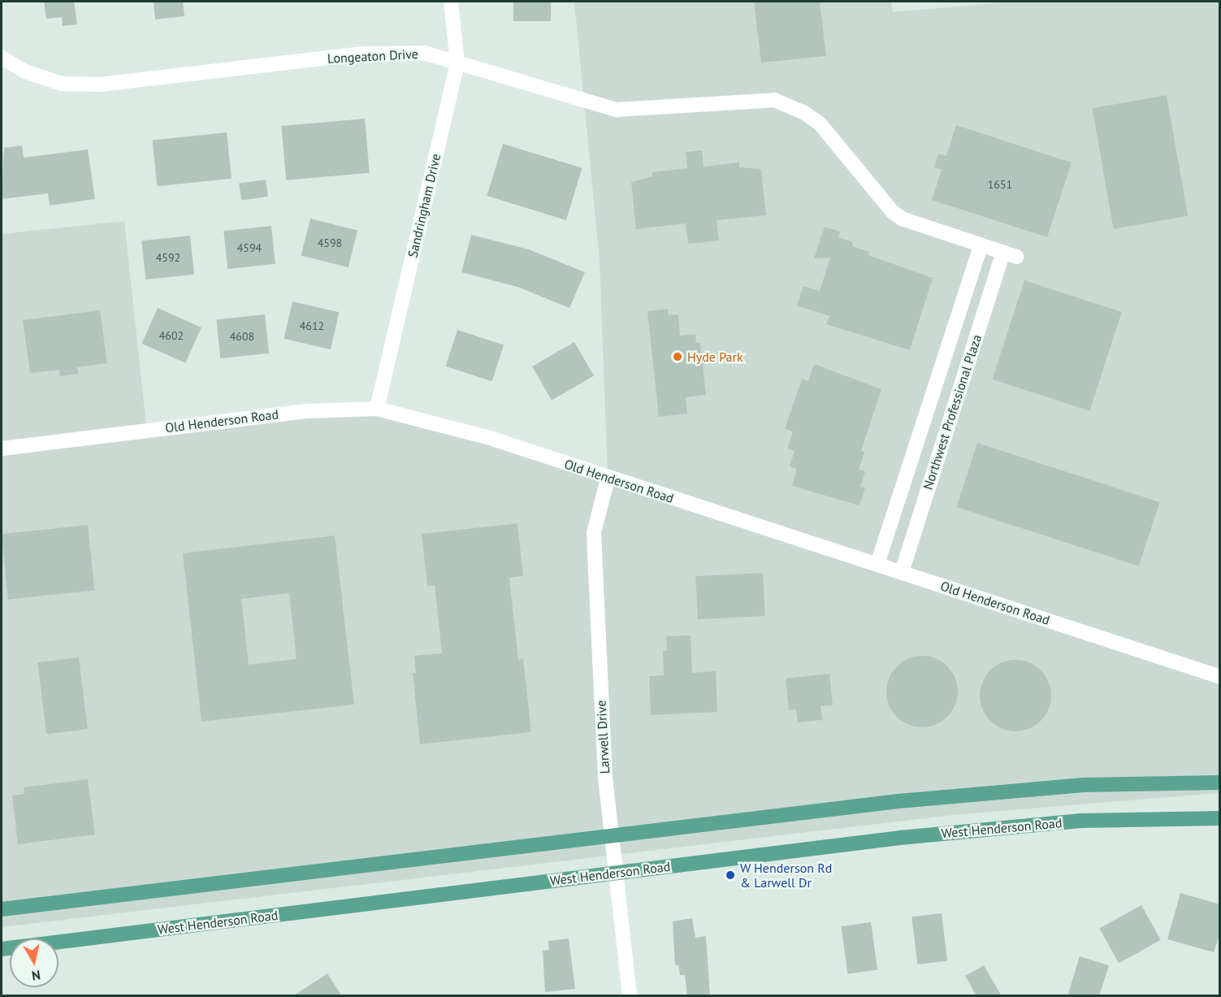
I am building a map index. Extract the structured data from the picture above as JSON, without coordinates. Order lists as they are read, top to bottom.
{
  "streets": {
    "main road": ["West Henderson Road"],
    "street": [
      "Longeaton Drive",
      "Sandringham Drive",
      "Northwest Professional Plaza",
      "Old Henderson Road",
      "Larwell Drive"
    ]
  },
  "crossings": [
    ["Longeaton Drive", "Sandringham Drive"],
    ["Longeaton Drive", "Northwest Professional Plaza"],
    ["Sandringham Drive", "Old Henderson Road"],
    ["Northwest Professional Plaza", "Old Henderson Road"],
    ["Old Henderson Road", "Larwell Drive"],
    ["Larwell Drive", "West Henderson Road"]
  ],
  "places": ["Hyde Park", "W Henderson Rd & Larwell Dr"],
  "house_numbers": [
    "1651",
    "4598",
    "4594",
    "4592",
    "4612",
    "4602",
    "4608"
  ],
  "north": "bottom"
}
